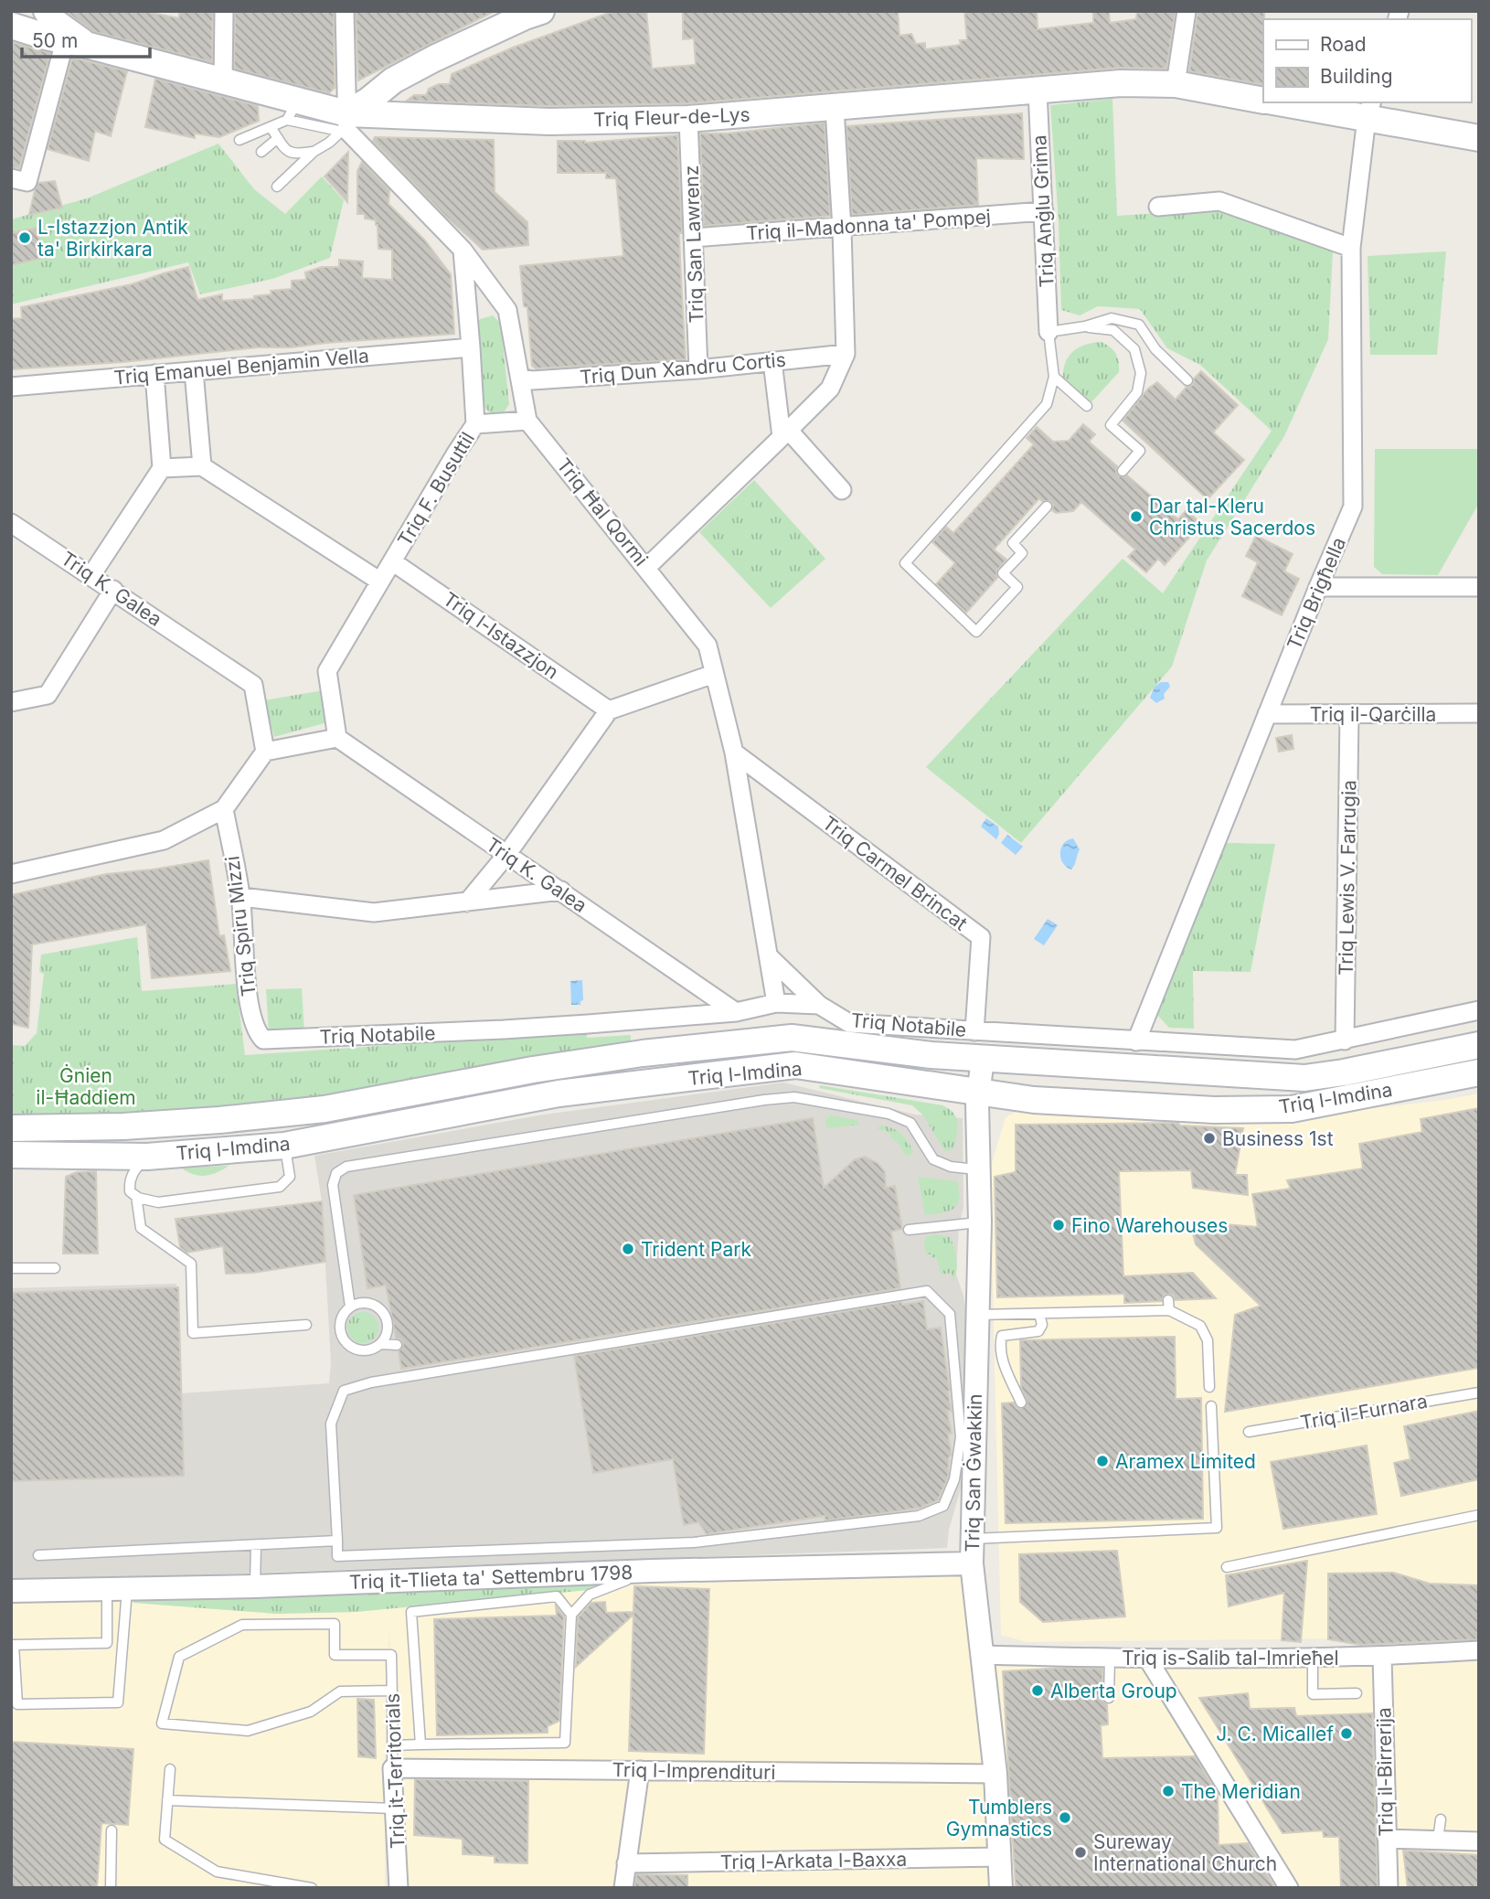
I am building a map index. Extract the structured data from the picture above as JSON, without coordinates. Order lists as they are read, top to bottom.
{
  "streets": {
    "main road": ["Triq Fleur-de-Lys", "Triq l-Imdina"],
    "street": [
      "Triq Anġlu Grima",
      "Triq il-Madonna ta' Pompej",
      "Triq San Lawrenz",
      "Triq Emanuel Benjamin Vella",
      "Triq Dun Xandru Cortis",
      "Triq F. Busuttil",
      "Triq Ħal Qormi",
      "Triq K. Galea",
      "Triq Brigħella",
      "Triq l-Istazzjon",
      "Triq il-Qarċilla",
      "Triq Carmel Brincat",
      "Triq Lewis V. Farrugia",
      "Triq Spiru Mizzi",
      "Triq Notabile",
      "Triq San Ġwakkin",
      "Triq it-Tlieta ta' Settembru 1798",
      "Triq is-Salib tal-Imrieħel",
      "Triq it-Territorials",
      "Triq l-Imprendituri",
      "Triq il-Birrerija",
      "Triq l-Arkata l-Baxxa"
    ],
    "lane": ["Triq il-Furnara"]
  },
  "crossings": [
    ["Triq Fleur-de-Lys", "Triq Anġlu Grima"],
    ["Triq Fleur-de-Lys", "Triq San Lawrenz"],
    ["Triq Fleur-de-Lys", "Triq Ħal Qormi"],
    ["Triq Fleur-de-Lys", "Triq Brigħella"],
    ["Triq Anġlu Grima", "Triq il-Madonna ta' Pompej"],
    ["Triq il-Madonna ta' Pompej", "Triq San Lawrenz"],
    ["Triq San Lawrenz", "Triq Dun Xandru Cortis"],
    ["Triq Emanuel Benjamin Vella", "Triq F. Busuttil"],
    ["Triq Dun Xandru Cortis", "Triq Ħal Qormi"],
    ["Triq F. Busuttil", "Triq Ħal Qormi"],
    ["Triq F. Busuttil", "Triq K. Galea"],
    ["Triq F. Busuttil", "Triq l-Istazzjon"],
    ["Triq Ħal Qormi", "Triq Carmel Brincat"],
    ["Triq Ħal Qormi", "Triq Notabile"],
    ["Triq K. Galea", "Triq Notabile"],
    ["Triq Brigħella", "Triq il-Qarċilla"],
    ["Triq Brigħella", "Triq Notabile"],
    ["Triq il-Qarċilla", "Triq Lewis V. Farrugia"],
    ["Triq Carmel Brincat", "Triq Notabile"],
    ["Triq Lewis V. Farrugia", "Triq Notabile"],
    ["Triq Spiru Mizzi", "Triq Notabile"],
    ["Triq l-Imdina", "Triq San Ġwakkin"],
    ["Triq San Ġwakkin", "Triq it-Tlieta ta' Settembru 1798"],
    ["Triq San Ġwakkin", "Triq is-Salib tal-Imrieħel"],
    ["Triq San Ġwakkin", "Triq l-Imprendituri"],
    ["Triq San Ġwakkin", "Triq l-Arkata l-Baxxa"],
    ["Triq is-Salib tal-Imrieħel", "Triq il-Birrerija"],
    ["Triq it-Territorials", "Triq l-Imprendituri"]
  ],
  "parks": ["Ġnien il-Ħaddiem"],
  "places": [
    "L-Istazzjon Antik ta' Birkirkara",
    "Dar tal-Kleru Christus Sacerdos",
    "Business 1st",
    "Fino Warehouses",
    "Trident Park",
    "Aramex Limited",
    "Alberta Group",
    "J. C. Micallef",
    "The Meridian",
    "Tumblers Gymnastics",
    "Sureway International Church"
  ],
  "legend": ["Road", "Building"],
  "scale_bar": "50 m"
}
